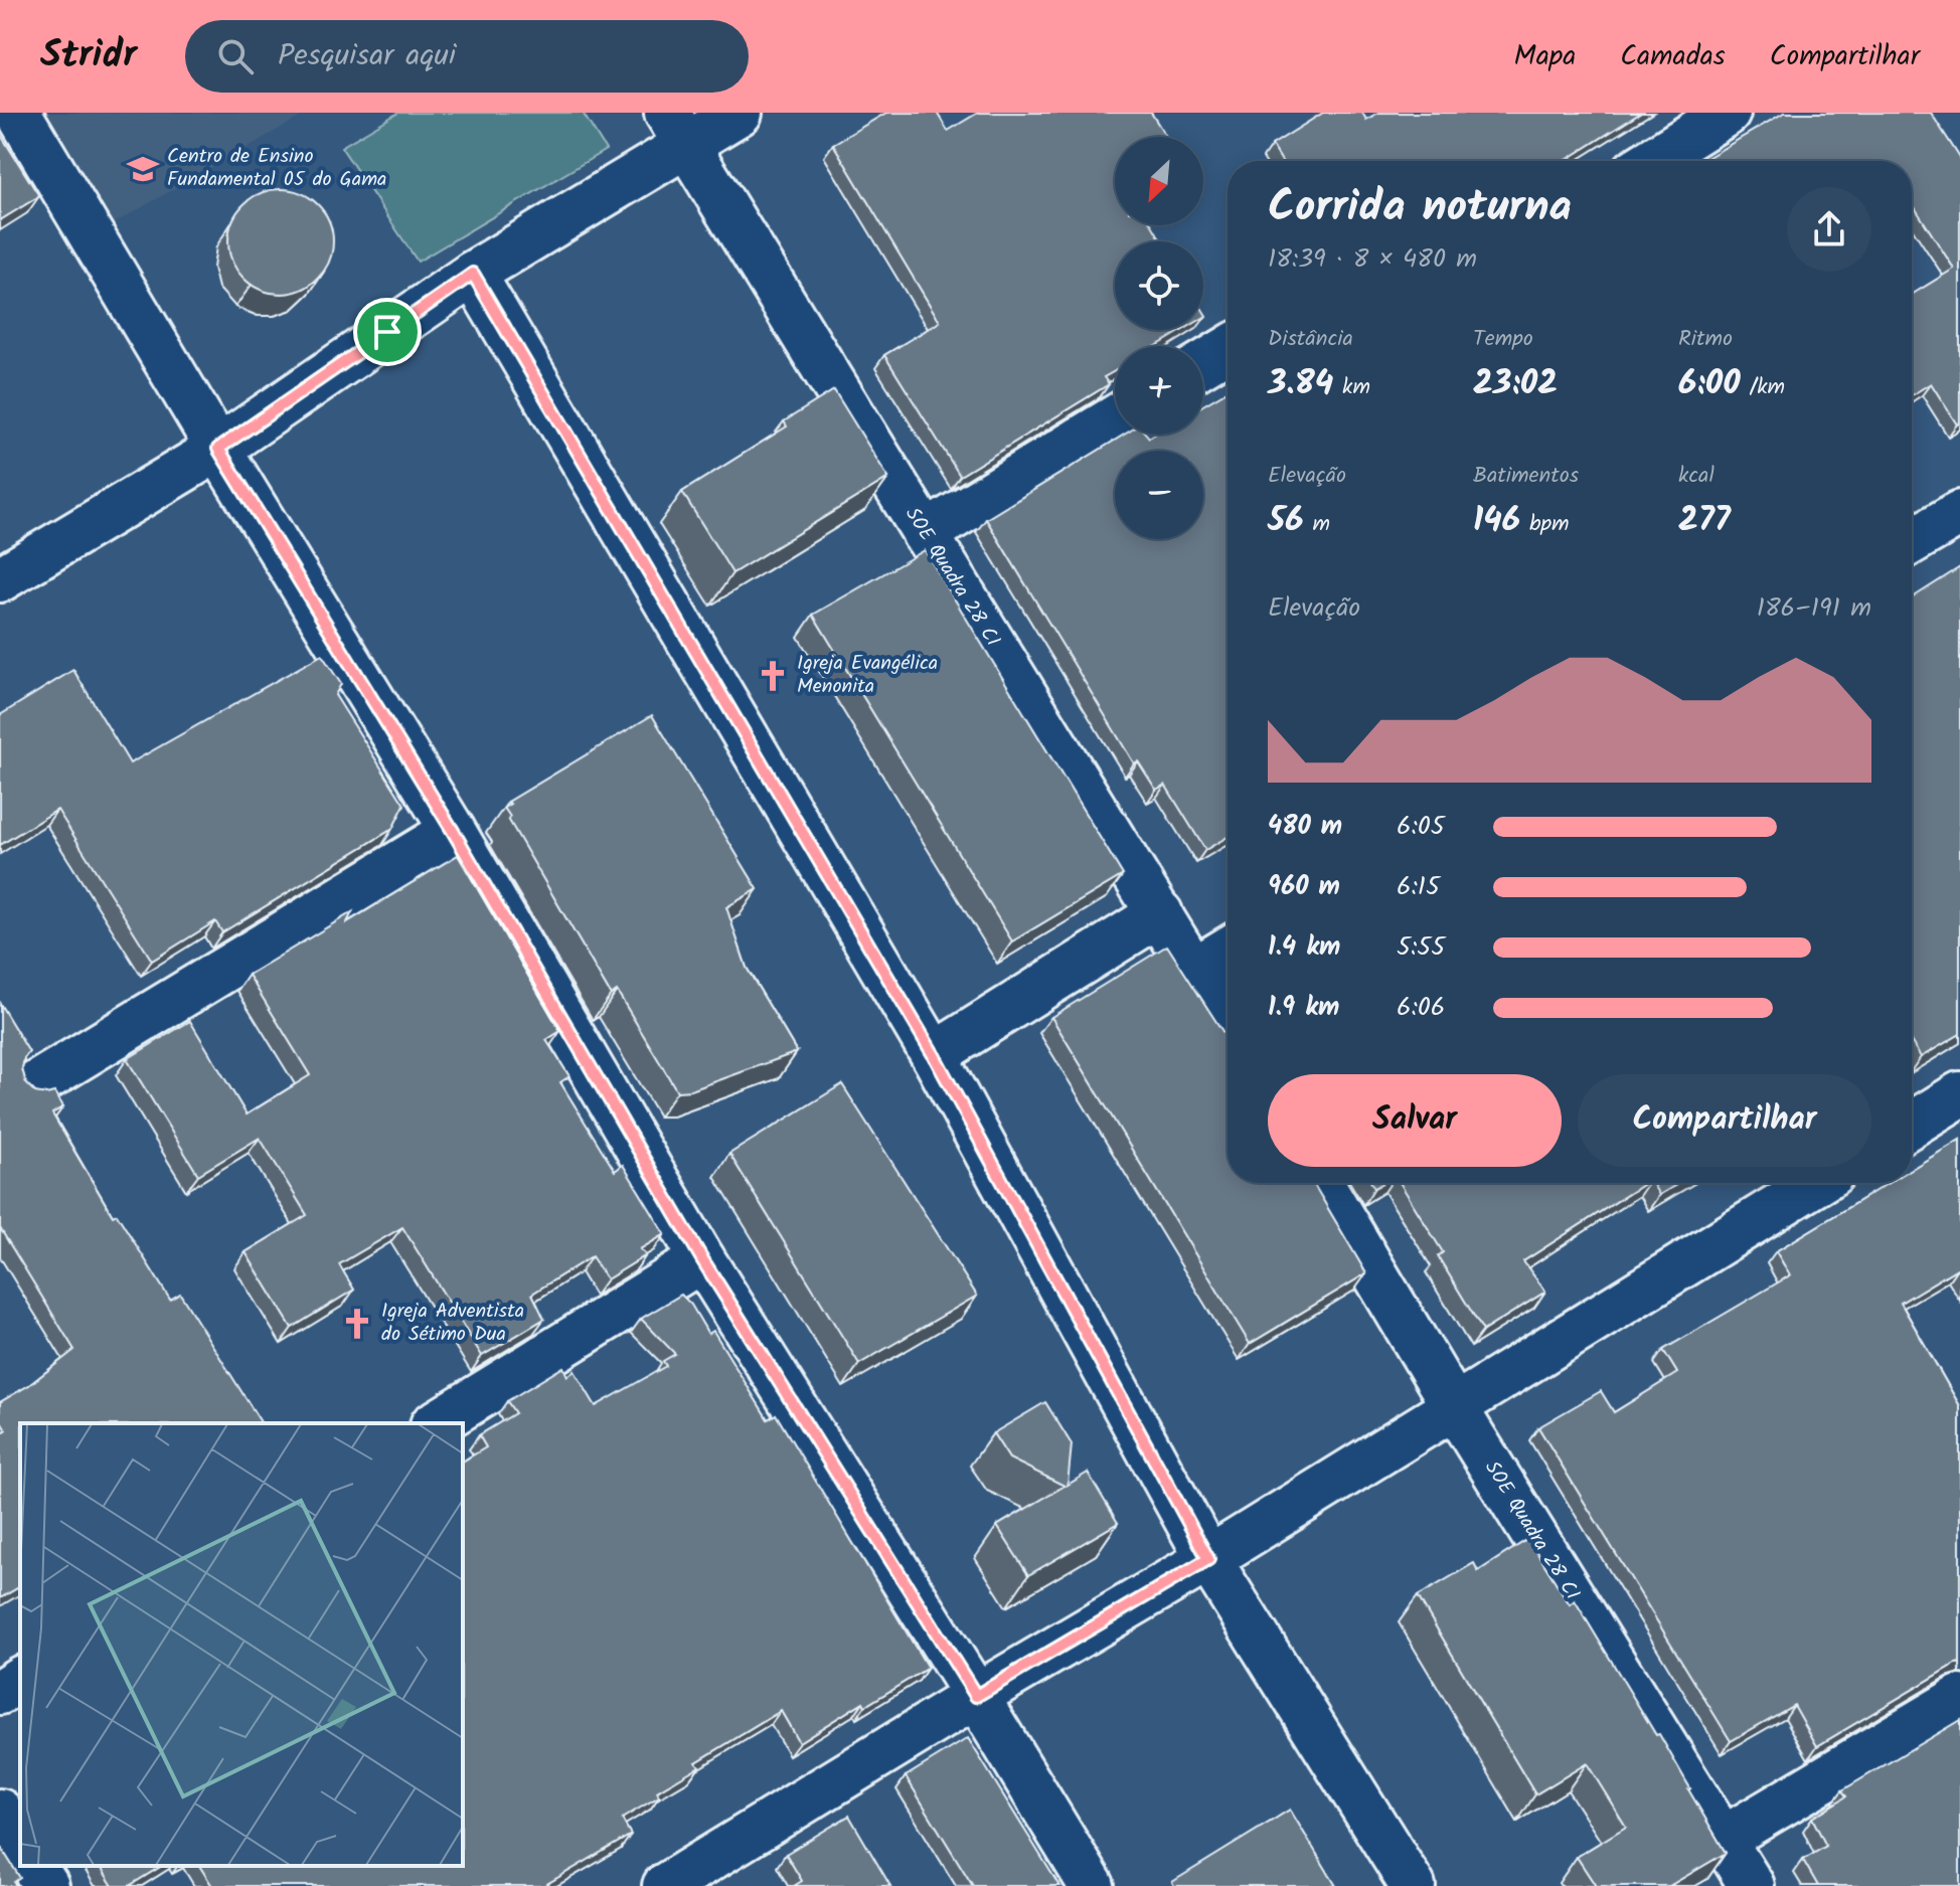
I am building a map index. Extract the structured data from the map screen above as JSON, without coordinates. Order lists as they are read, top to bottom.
{
  "streets": {
    "street": ["SOE Quadra 28 CI"]
  },
  "places": {
    "school or university": ["Centro de Ensino Fundamental 05 do Gama"],
    "church": ["Igreja Evangélica Menonita", "Igreja Adventista do Sétimo Dua"]
  },
  "north": "bottom left",
  "page": {
    "header": "Stridr",
    "search": "Pesquisar aqui",
    "nav": ["Mapa", "Camadas", "Compartilhar"],
    "map_buttons": ["+", "−"],
    "heading": ["Corrida noturna", "18:39 · 8 × 480 m"],
    "stats": [
      ["Distância", "3.84 km"],
      ["Tempo", "23:02"],
      ["Ritmo", "6:00 /km"],
      ["Elevação", "56 m"],
      ["Batimentos", "146 bpm"],
      ["kcal", "277"]
    ],
    "chart": ["Elevação", "186–191 m"],
    "list": [
      {
        "name": "480 m",
        "note": "6:05"
      },
      {
        "name": "960 m",
        "note": "6:15"
      },
      {
        "name": "1.4 km",
        "note": "5:55"
      },
      {
        "name": "1.9 km",
        "note": "6:06"
      }
    ],
    "buttons": ["Salvar", "Compartilhar"]
  }
}
